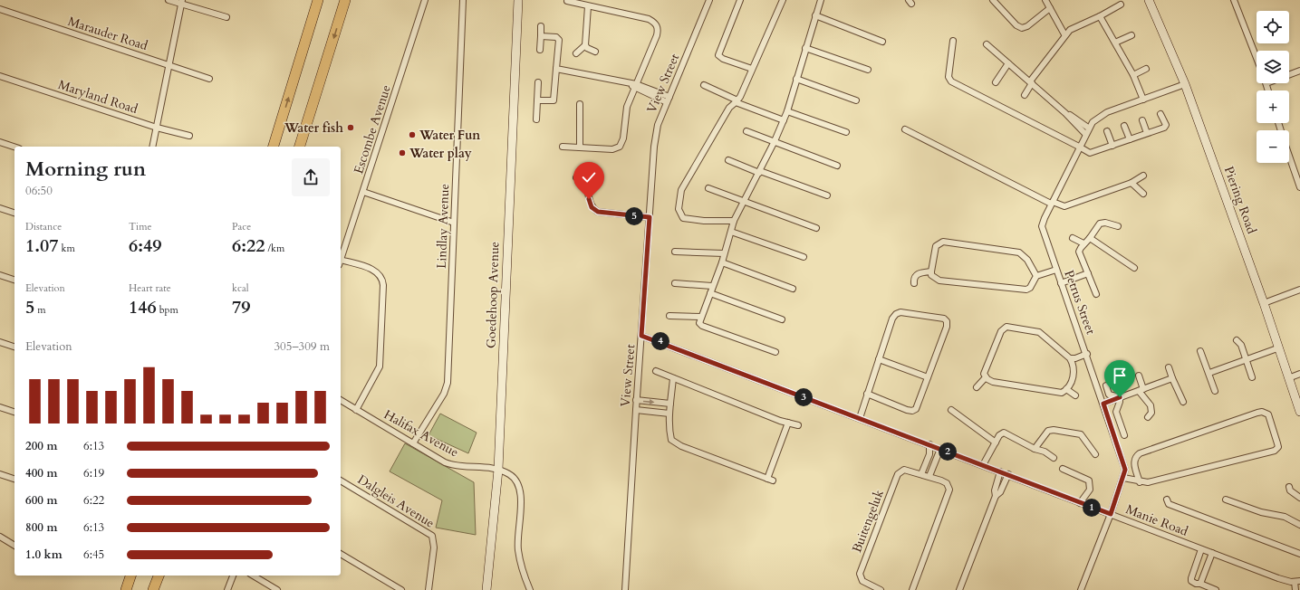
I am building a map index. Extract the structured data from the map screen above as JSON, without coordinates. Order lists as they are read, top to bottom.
{
  "streets": {
    "main road": ["Piering Road", "Goedehoop Avenue"],
    "street": [
      "Marauder Road",
      "View Street",
      "Maryland Road",
      "Escombe Avenue",
      "Lindlay Avenue",
      "Petrus Street",
      "Halifax Avenue",
      "Dalgleis Avenue",
      "Manie Road",
      "Buitengeluk"
    ]
  },
  "crossings": [
    ["View Street", "Manie Road"],
    ["Piering Road", "Petrus Street"],
    ["Lindlay Avenue", "Halifax Avenue"],
    ["Goedehoop Avenue", "Halifax Avenue"],
    ["Petrus Street", "Manie Road"]
  ],
  "places": ["Water fish", "Water Fun", "Water play"],
  "page": {
    "map_buttons": ["+", "−"],
    "heading": ["Morning run", "06:50"],
    "pins": [
      "5",
      "4",
      "3",
      "2",
      "1"
    ],
    "stats": [
      ["Distance", "1.07 km"],
      ["Time", "6:49"],
      ["Pace", "6:22 /km"],
      ["Elevation", "5 m"],
      ["Heart rate", "146 bpm"],
      ["kcal", "79"]
    ],
    "chart": ["Elevation", "305–309 m"],
    "list": [
      {
        "name": "200 m",
        "note": "6:13"
      },
      {
        "name": "400 m",
        "note": "6:19"
      },
      {
        "name": "600 m",
        "note": "6:22"
      },
      {
        "name": "800 m",
        "note": "6:13"
      },
      {
        "name": "1.0 km",
        "note": "6:45"
      }
    ]
  }
}
